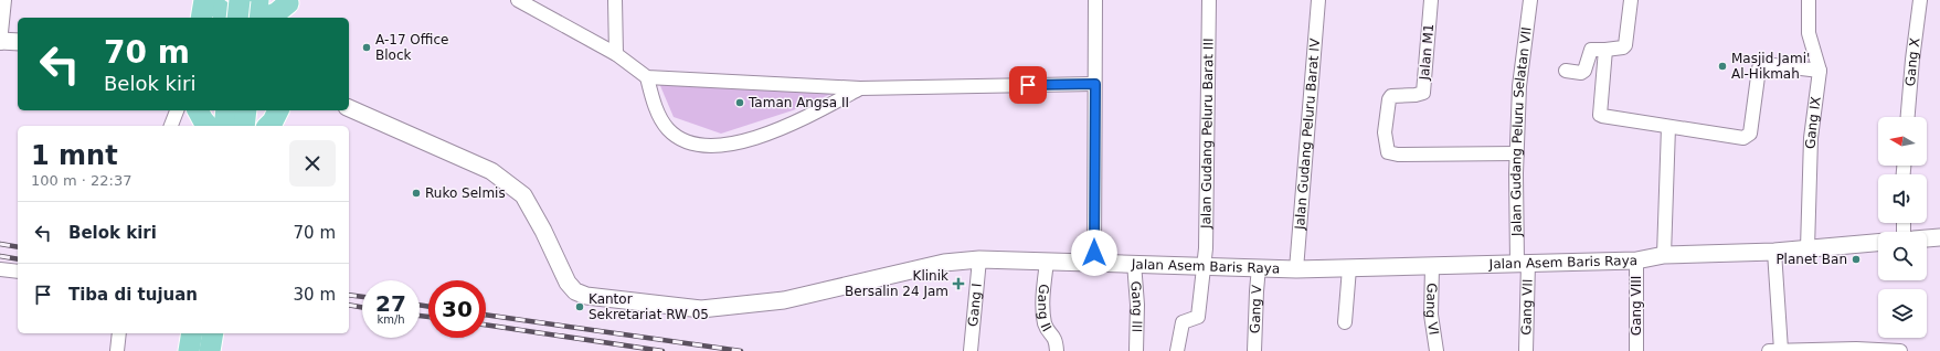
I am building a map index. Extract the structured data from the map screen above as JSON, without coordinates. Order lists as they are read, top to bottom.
{
  "streets": {
    "street": [
      "Jalan M1",
      "Gang X",
      "Gang IX",
      "Jalan Gudang Peluru Selatan VII",
      "Jalan Gudang Peluru Barat III",
      "Jalan Gudang Peluru Barat IV",
      "Jalan Asem Baris Raya",
      "Gang I",
      "Gang VIII",
      "Gang II",
      "Gang III",
      "Gang VII",
      "Gang V",
      "Gang VI"
    ]
  },
  "crossings": [
    ["Jalan M1", "Jalan Gudang Peluru Selatan VII"],
    ["Gang IX", "Jalan Asem Baris Raya"],
    ["Jalan Gudang Peluru Selatan VII", "Jalan Asem Baris Raya"],
    ["Jalan Gudang Peluru Selatan VII", "Gang VII"],
    ["Jalan Gudang Peluru Barat III", "Jalan Asem Baris Raya"],
    ["Jalan Gudang Peluru Barat IV", "Jalan Asem Baris Raya"],
    ["Jalan Asem Baris Raya", "Gang I"],
    ["Jalan Asem Baris Raya", "Gang VIII"],
    ["Jalan Asem Baris Raya", "Gang II"],
    ["Jalan Asem Baris Raya", "Gang III"],
    ["Jalan Asem Baris Raya", "Gang VII"],
    ["Jalan Asem Baris Raya", "Gang V"],
    ["Jalan Asem Baris Raya", "Gang VI"]
  ],
  "places": {
    "other": [
      "A-17 Office Block",
      "Masjid Jami' Al-Hikmah",
      "Taman Angsa II",
      "Ruko Selmis",
      "Planet Ban",
      "Kantor Sekretariat RW 05"
    ],
    "health": ["Klinik Bersalin 24 Jam"]
  },
  "north": "left",
  "page": {
    "turn": ["70 m", "Belok kiri"],
    "heading": ["1 mnt", "100 m · 22:37"],
    "list": [
      {
        "name": "Belok kiri",
        "value": "70 m"
      },
      {
        "name": "Tiba di tujuan",
        "value": "30 m"
      }
    ],
    "speed": "27 km/h",
    "limit": "30"
  }
}
